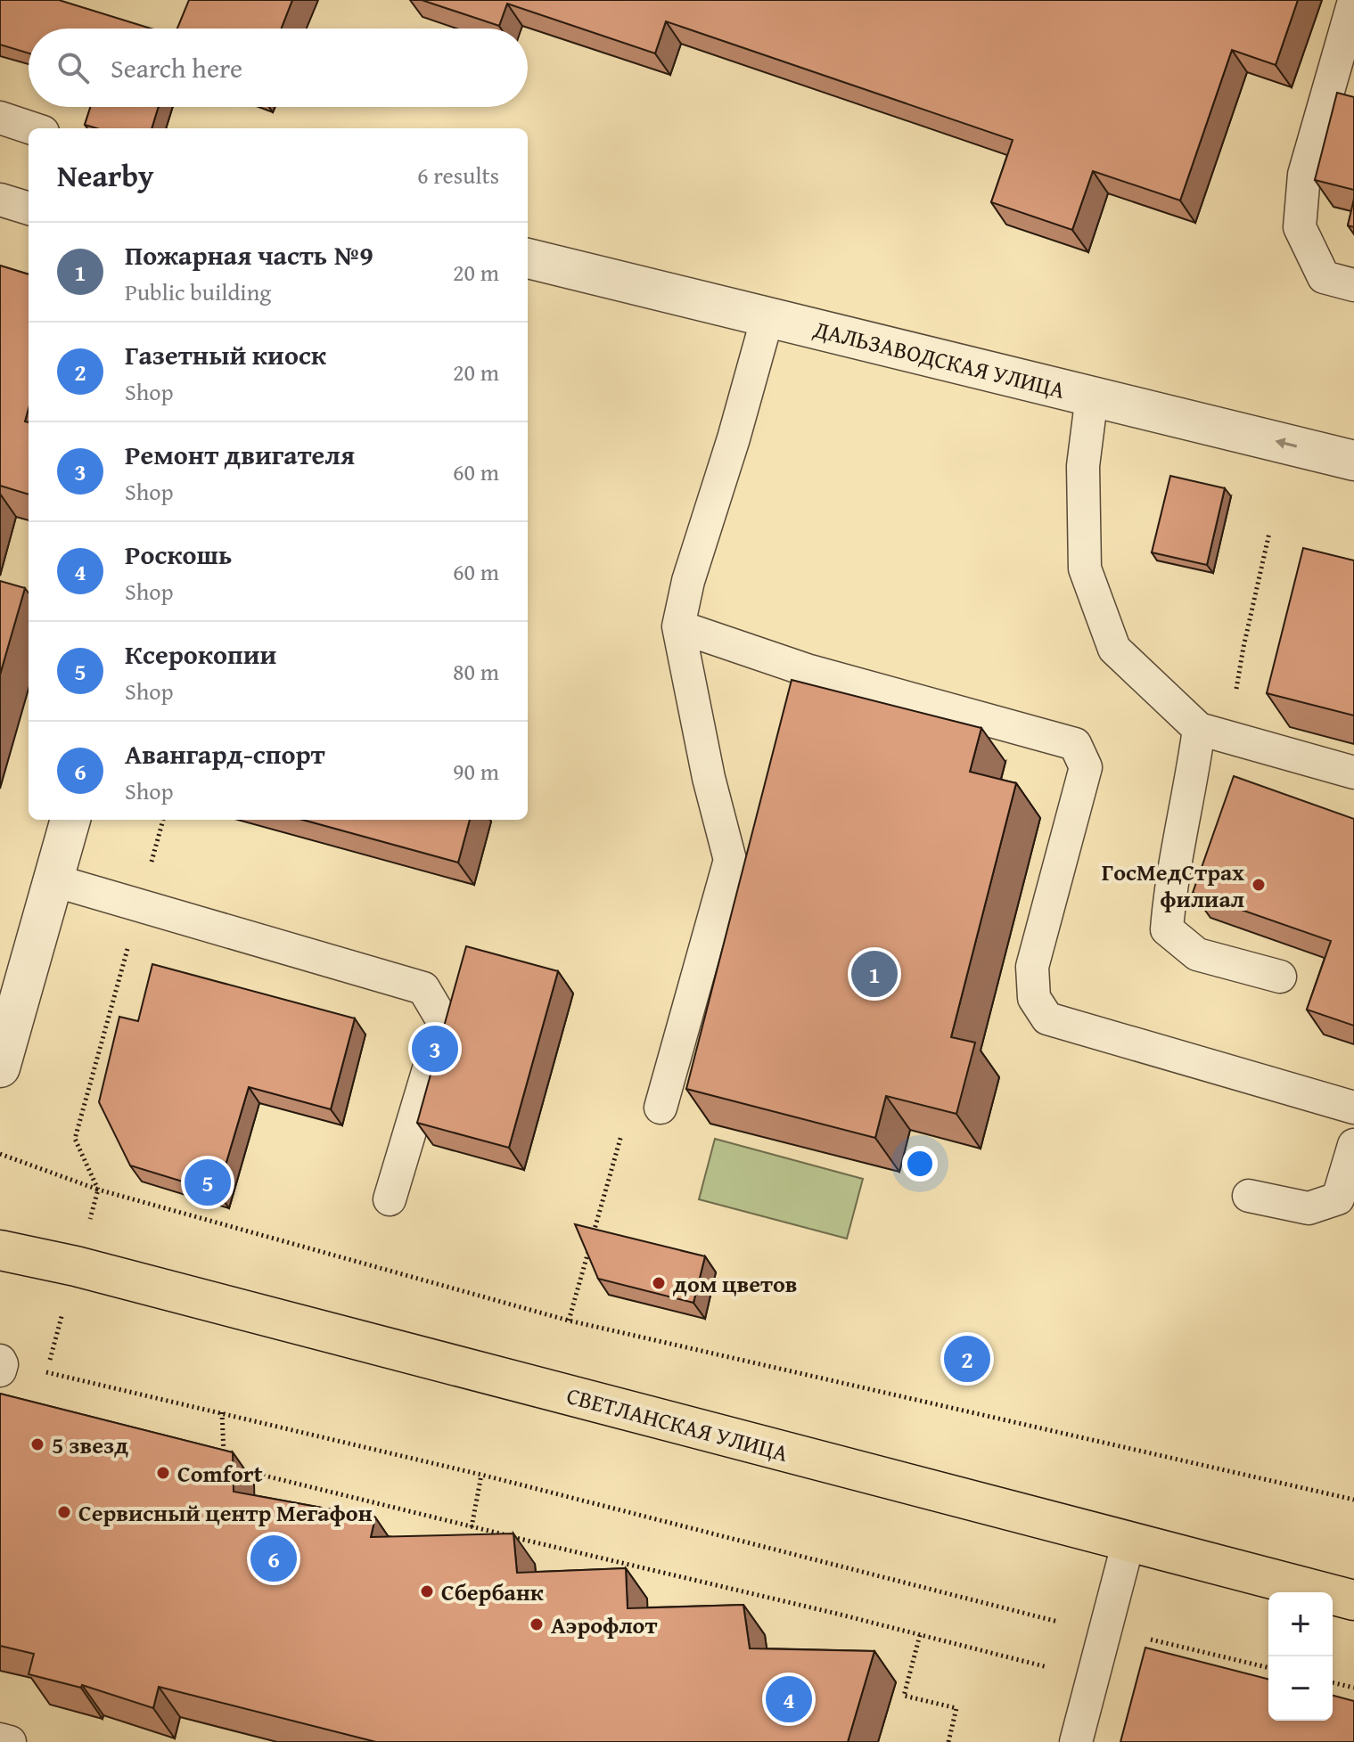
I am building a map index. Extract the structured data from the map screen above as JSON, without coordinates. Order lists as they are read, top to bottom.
{
  "streets": {
    "main road": ["СВЕТЛАНСКАЯ УЛИЦА"],
    "street": ["ДАЛЬЗАВОДСКАЯ УЛИЦА"]
  },
  "places": [
    "ГосМедСтрах филиал",
    "дом цветов",
    "5 звезд",
    "Comfort",
    "Сервисный центр Мегафон",
    "Сбербанк",
    "Аэрофлот"
  ],
  "page": {
    "search": "Search here",
    "heading": ["Nearby", "6 results"],
    "list": [
      {
        "mark": "1",
        "name": "Пожарная часть №9",
        "note": "Public building",
        "value": "20 m"
      },
      {
        "mark": "2",
        "name": "Газетный киоск",
        "note": "Shop",
        "value": "20 m"
      },
      {
        "mark": "3",
        "name": "Ремонт двигателя",
        "note": "Shop",
        "value": "60 m"
      },
      {
        "mark": "4",
        "name": "Роскошь",
        "note": "Shop",
        "value": "60 m"
      },
      {
        "mark": "5",
        "name": "Ксерокопии",
        "note": "Shop",
        "value": "80 m"
      },
      {
        "mark": "6",
        "name": "Авангард-спорт",
        "note": "Shop",
        "value": "90 m"
      }
    ],
    "pins": [
      "1",
      "3",
      "5",
      "2",
      "6",
      "4"
    ],
    "map_buttons": ["+", "−"]
  }
}
